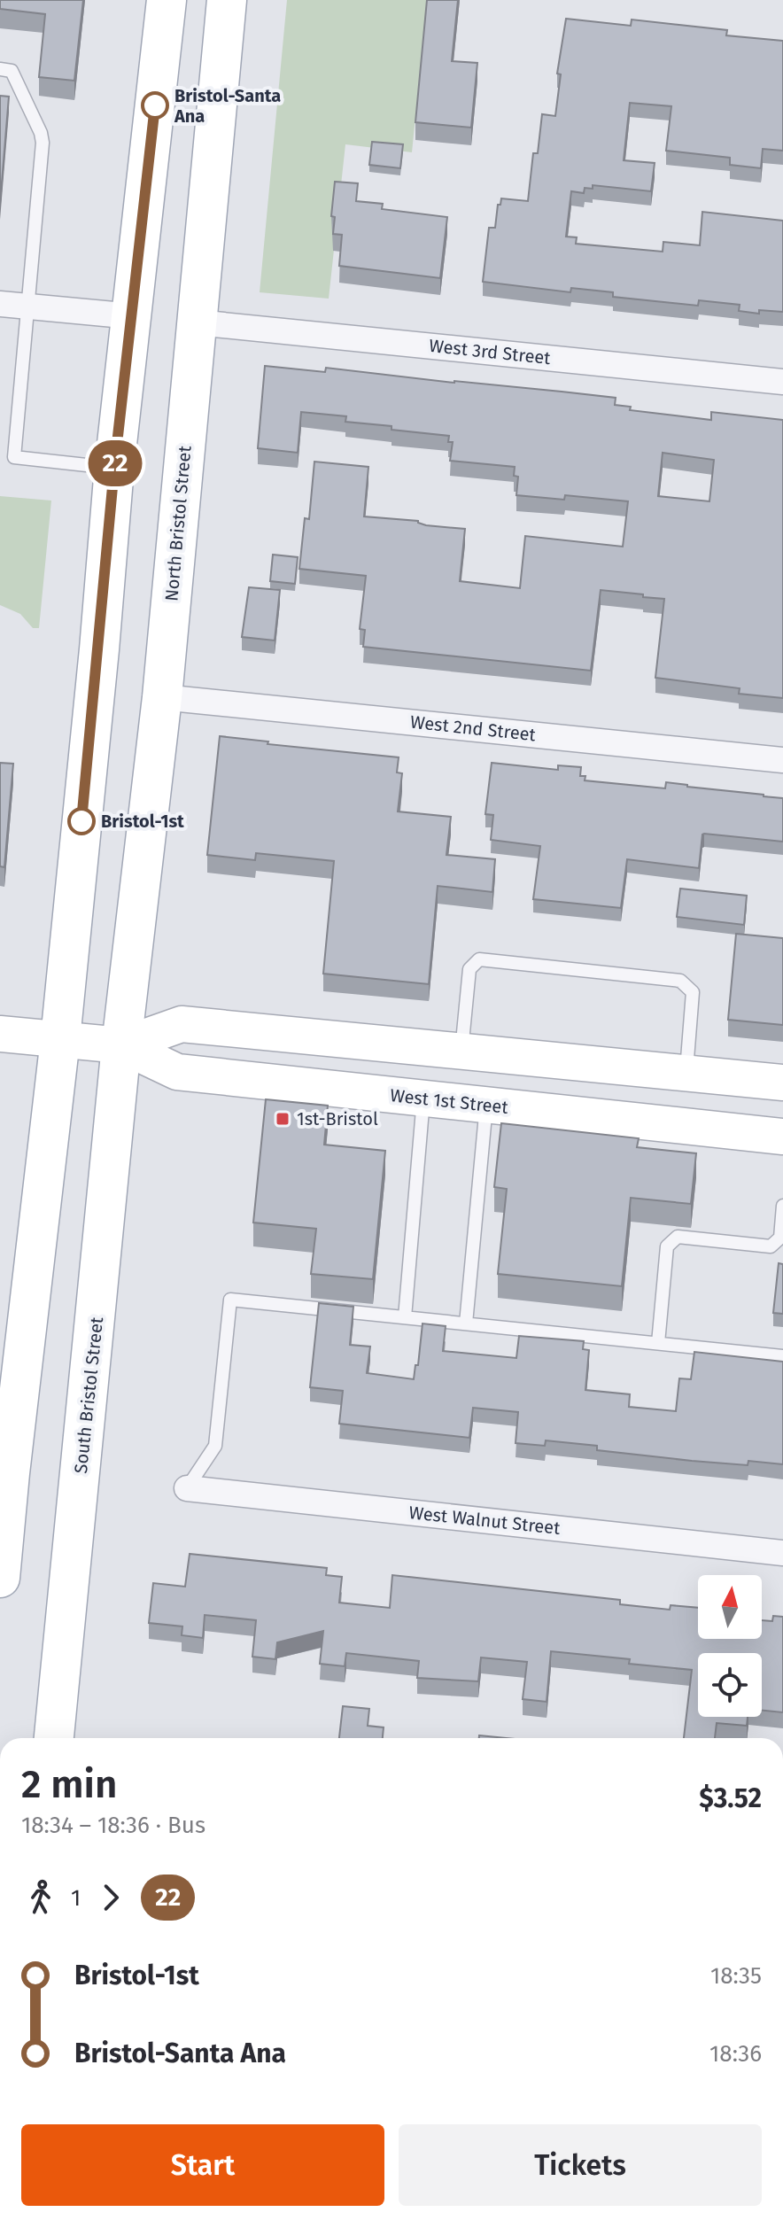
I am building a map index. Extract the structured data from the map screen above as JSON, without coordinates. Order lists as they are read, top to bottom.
{
  "streets": {
    "main road": ["North Bristol Street", "West 1st Street", "South Bristol Street"],
    "street": ["West 3rd Street", "West 2nd Street", "West Walnut Street"]
  },
  "crossings": [
    ["West 3rd Street", "North Bristol Street"],
    ["North Bristol Street", "West 2nd Street"],
    ["North Bristol Street", "West 1st Street"],
    ["North Bristol Street", "South Bristol Street"],
    ["West 1st Street", "South Bristol Street"]
  ],
  "places": {
    "other": ["Bristol-Santa Ana", "Bristol-1st"],
    "transit": ["1st-Bristol"]
  },
  "lines": ["bus line 22"],
  "north": "top",
  "page": {
    "on_map": "22",
    "heading": ["2 min", "18:34 – 18:36 · Bus", "$3.52"],
    "legs": ["1", "22"],
    "list": [
      {
        "name": "Bristol-1st",
        "value": "18:35"
      },
      {
        "name": "Bristol-Santa Ana",
        "value": "18:36"
      }
    ],
    "buttons": ["Start", "Tickets"]
  }
}
